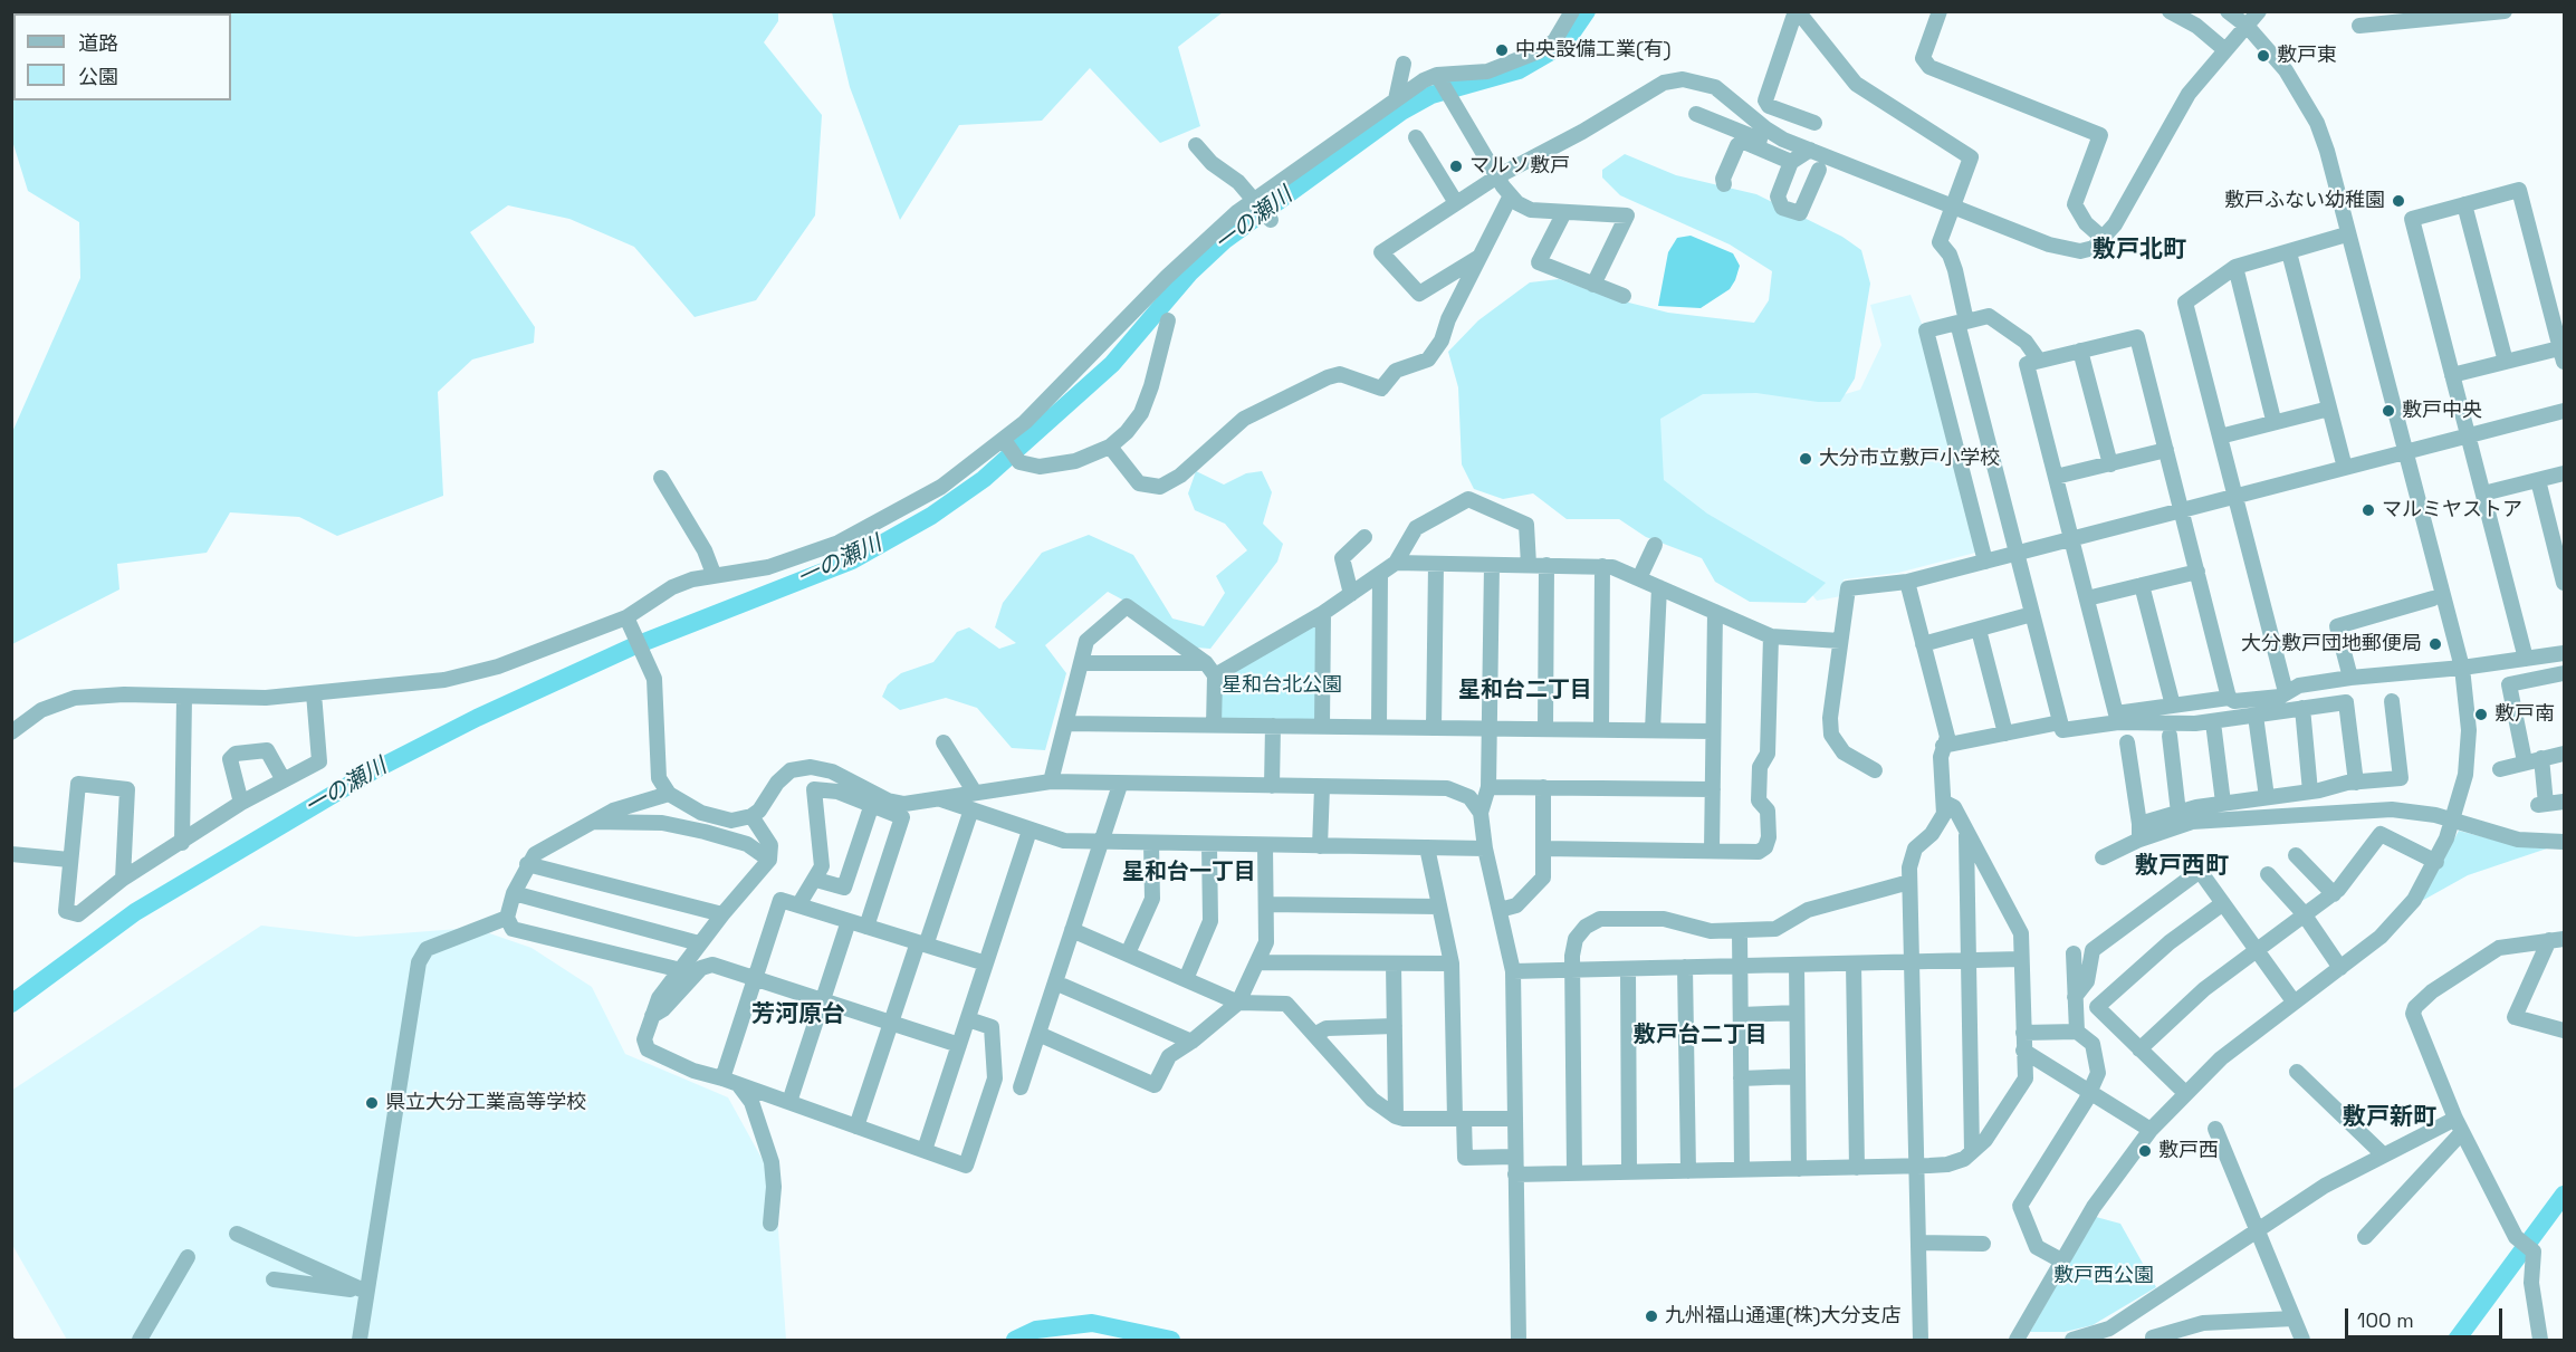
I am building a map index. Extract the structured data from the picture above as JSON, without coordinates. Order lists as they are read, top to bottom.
{
  "districts": [
    "敷戸北町",
    "星和台二丁目",
    "敷戸西町",
    "星和台一丁目",
    "芳河原台",
    "敷戸台二丁目",
    "敷戸新町"
  ],
  "water": ["一の瀬川"],
  "parks": ["星和台北公園", "敷戸西公園"],
  "places": [
    "中央設備工業(有)",
    "敷戸東",
    "マルソ敷戸",
    "敷戸ふない幼稚園",
    "敷戸中央",
    "大分市立敷戸小学校",
    "マルミヤストア",
    "大分敷戸団地郵便局",
    "敷戸南",
    "県立大分工業高等学校",
    "敷戸西",
    "九州福山通運(株)大分支店"
  ],
  "legend": ["道路", "公園"],
  "scale_bar": "100 m"
}
